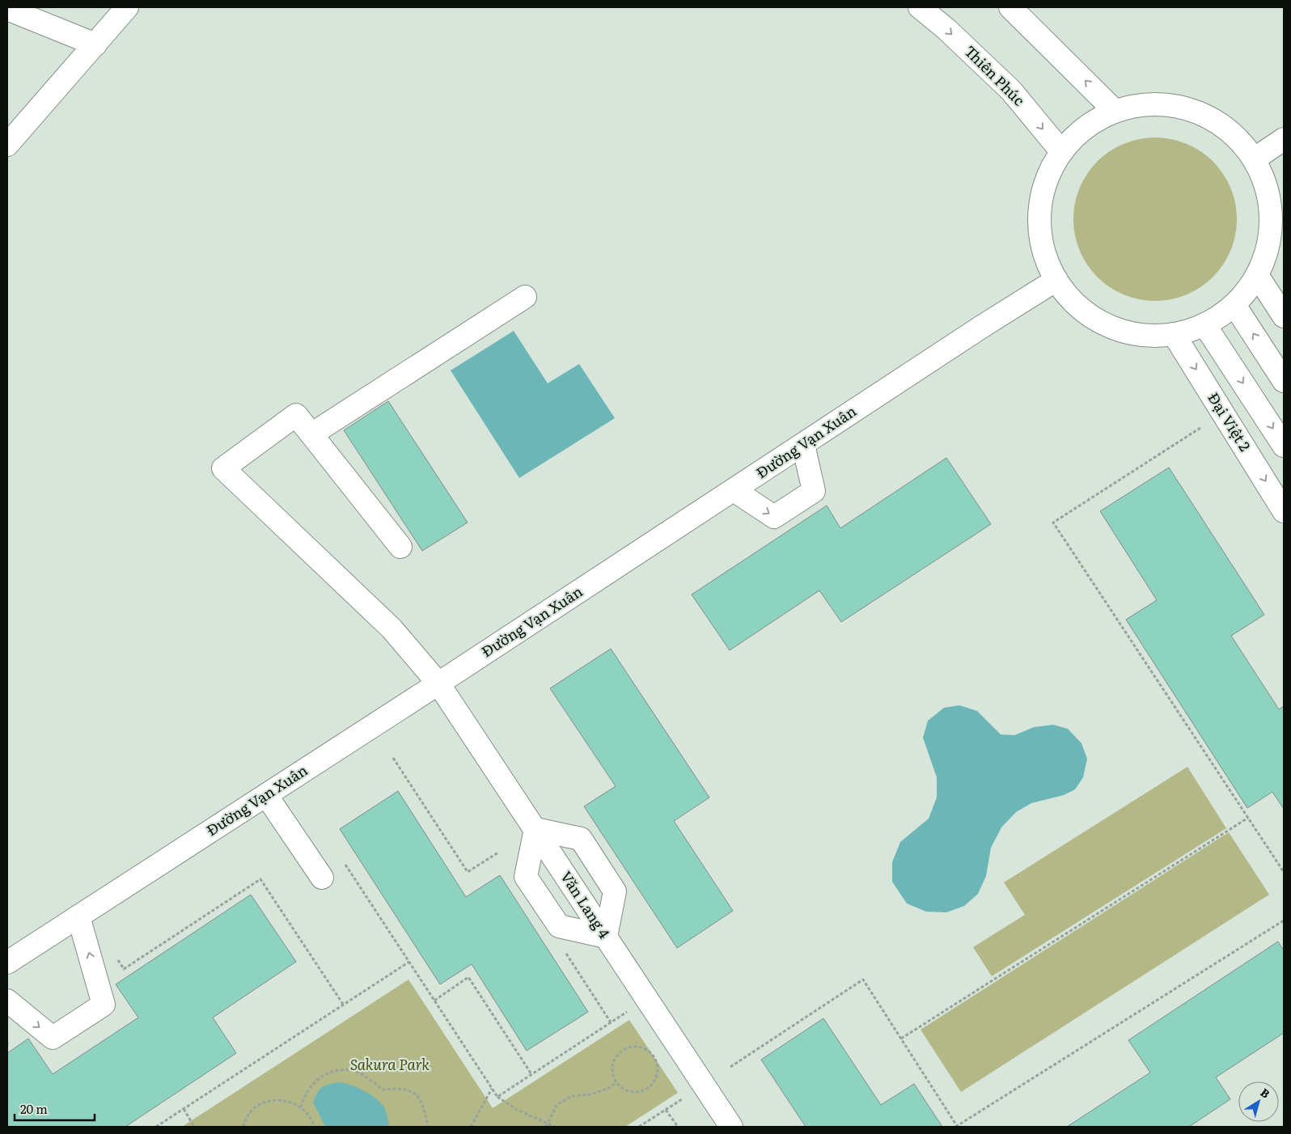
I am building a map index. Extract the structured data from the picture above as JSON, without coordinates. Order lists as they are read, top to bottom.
{
  "streets": {
    "street": [
      "Thiên Phúc",
      "Đại Việt 2",
      "Đường Vạn Xuân",
      "Văn Lang 4"
    ]
  },
  "crossings": [
    ["Đường Vạn Xuân", "Văn Lang 4"]
  ],
  "parks": ["Sakura Park"],
  "scale_bar": "20 m",
  "north": "top right"
}
